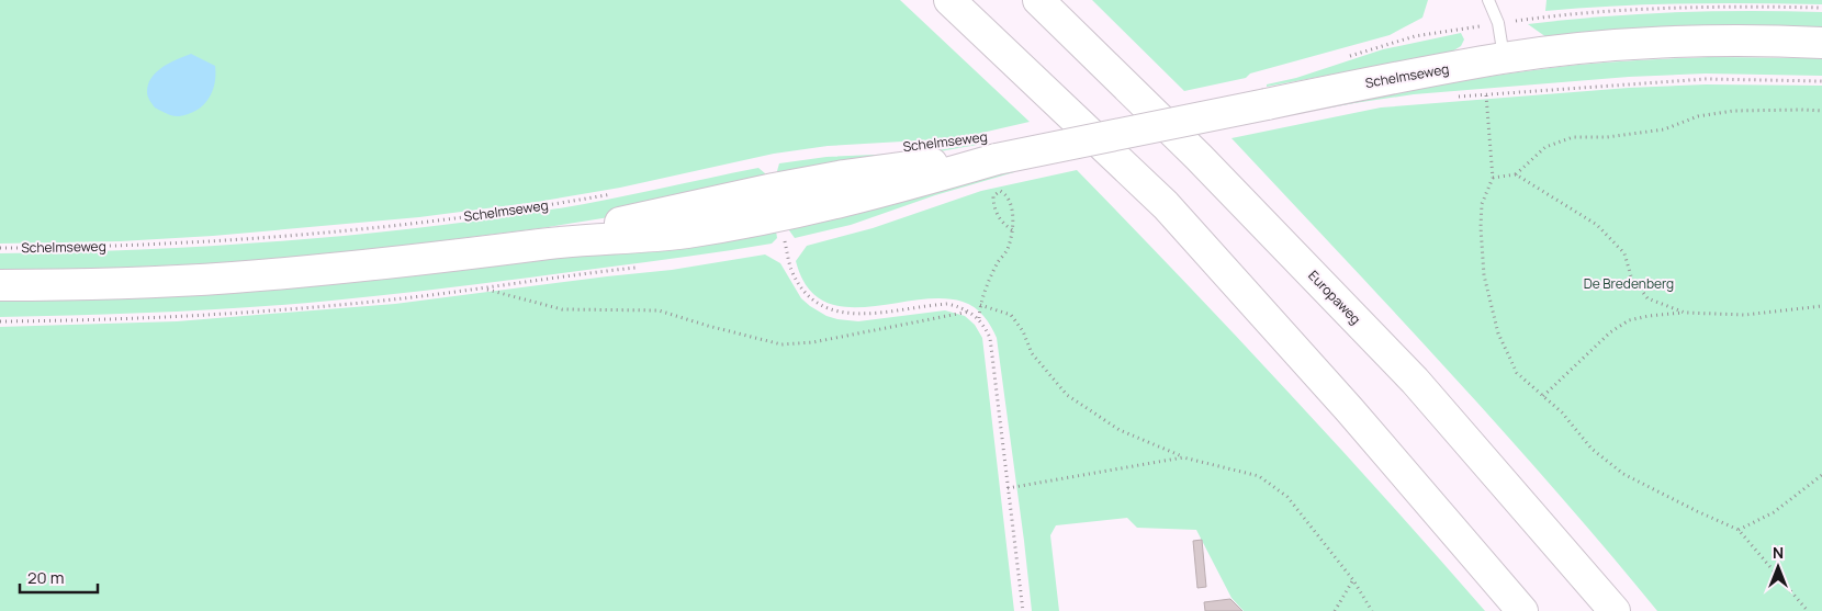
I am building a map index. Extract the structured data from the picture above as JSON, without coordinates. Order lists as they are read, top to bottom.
{
  "streets": {
    "main road": ["Schelmseweg", "Europaweg"]
  },
  "parks": ["De Bredenberg"],
  "scale_bar": "20 m",
  "north": "top"
}
